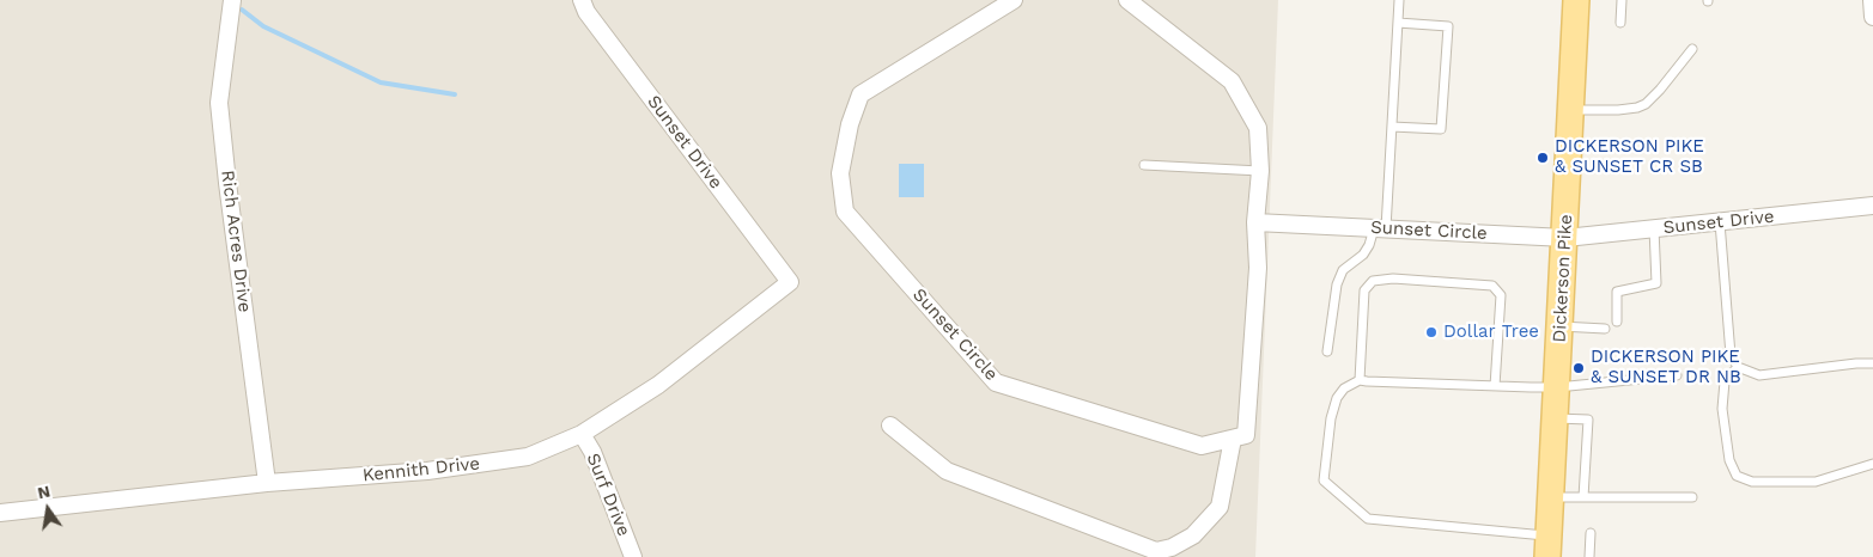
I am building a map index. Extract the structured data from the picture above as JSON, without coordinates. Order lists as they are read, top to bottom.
{
  "streets": {
    "main road": ["Dickerson Pike"],
    "street": [
      "Sunset Drive",
      "Sunset Circle",
      "Rich Acres Drive",
      "Kennith Drive",
      "Surf Drive"
    ]
  },
  "crossings": [
    ["Sunset Drive", "Sunset Circle"],
    ["Sunset Drive", "Dickerson Pike"],
    ["Sunset Drive", "Kennith Drive"],
    ["Sunset Circle", "Dickerson Pike"],
    ["Rich Acres Drive", "Kennith Drive"],
    ["Kennith Drive", "Surf Drive"]
  ],
  "places": ["DICKERSON PIKE & SUNSET CR SB", "Dollar Tree", "DICKERSON PIKE & SUNSET DR NB"],
  "north": "top"
}
